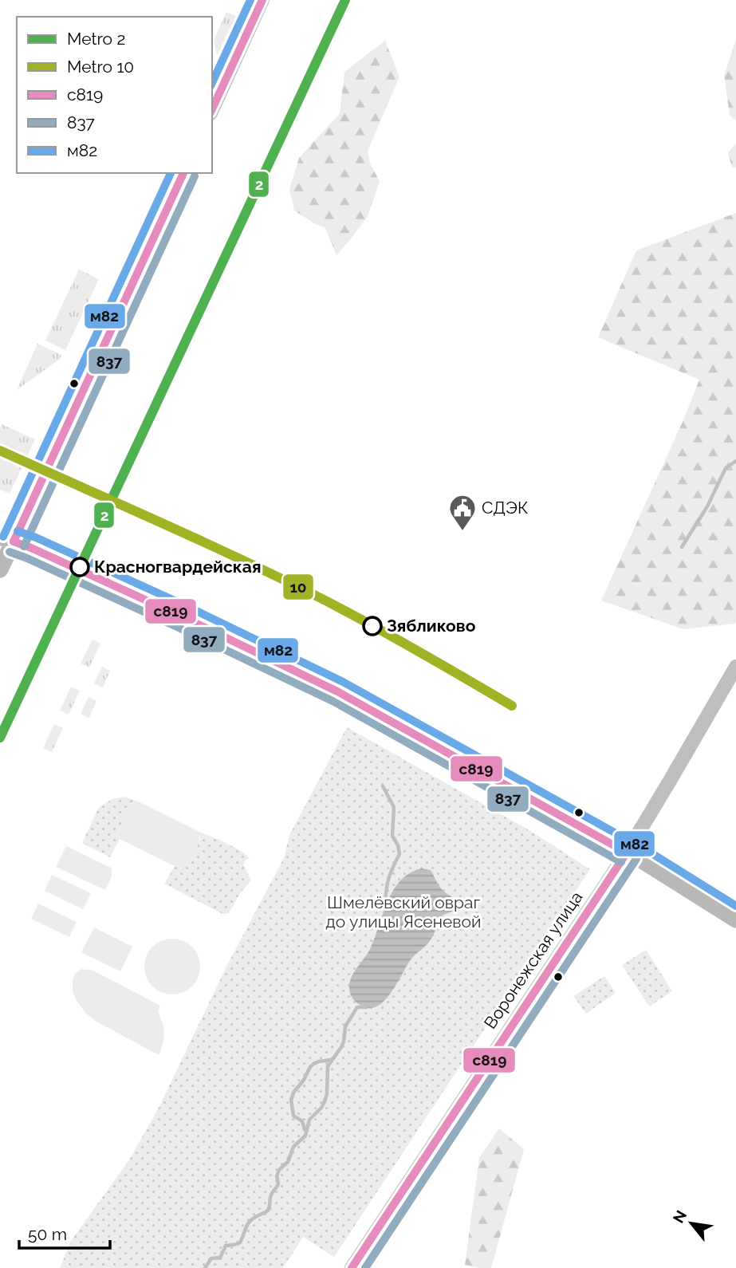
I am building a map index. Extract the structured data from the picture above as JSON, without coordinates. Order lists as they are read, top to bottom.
{
  "streets": {
    "street": ["Воронежская улица"]
  },
  "parks": ["Шмелёвский овраг до улицы Ясеневой"],
  "places": {
    "public building": ["СДЭК"],
    "other": ["Красногвардейская", "Зябликово"]
  },
  "lines": [
    "metro line 2",
    "transit line с819",
    "transit line м82",
    "transit line 837",
    "metro line 10"
  ],
  "legend": [
    "Metro 2",
    "Metro 10",
    "с819",
    "837",
    "м82"
  ],
  "scale_bar": "50 m",
  "north": "top left"
}
